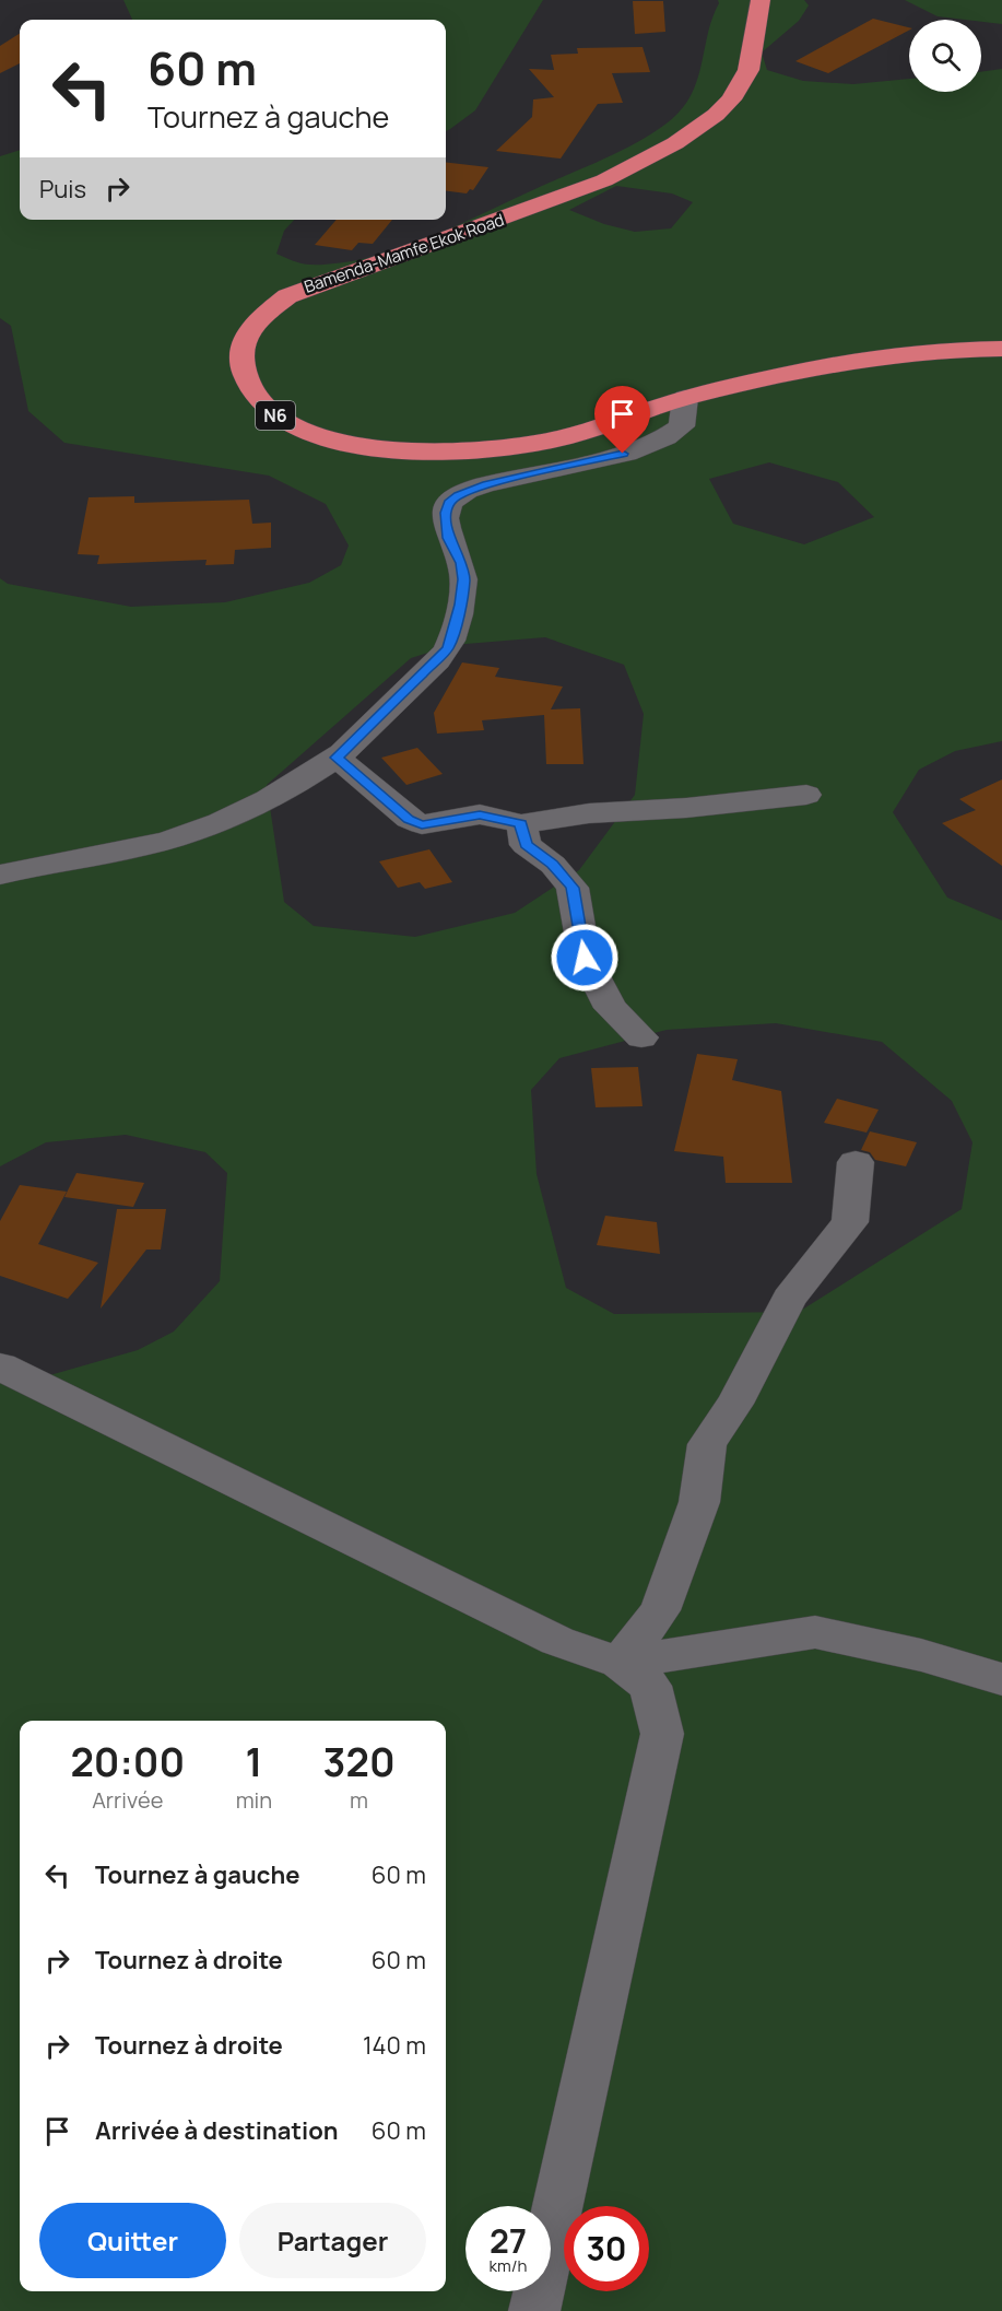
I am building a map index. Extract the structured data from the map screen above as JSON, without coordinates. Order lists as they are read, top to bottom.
{
  "streets": {
    "highway": ["Bamenda-Mamfe Ekok Road", "N6"]
  },
  "page": {
    "turn": ["60 m", "Tournez à gauche"],
    "then": "Puis",
    "eta": [
      "20:00",
      "Arrivée",
      "1",
      "min",
      "320",
      "m"
    ],
    "list": [
      {
        "name": "Tournez à gauche",
        "value": "60 m"
      },
      {
        "name": "Tournez à droite",
        "value": "60 m"
      },
      {
        "name": "Tournez à droite",
        "value": "140 m"
      },
      {
        "name": "Arrivée à destination",
        "value": "60 m"
      }
    ],
    "buttons": ["Quitter", "Partager"],
    "speed": "27 km/h",
    "limit": "30"
  }
}
